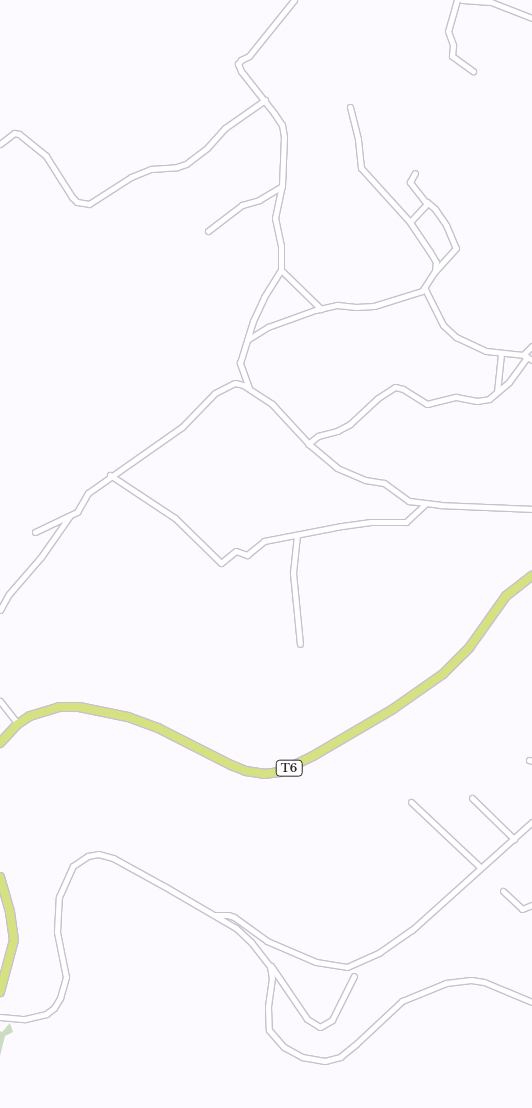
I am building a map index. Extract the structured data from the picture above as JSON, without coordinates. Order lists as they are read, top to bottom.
{
  "streets": {
    "highway": ["T6"]
  }
}
